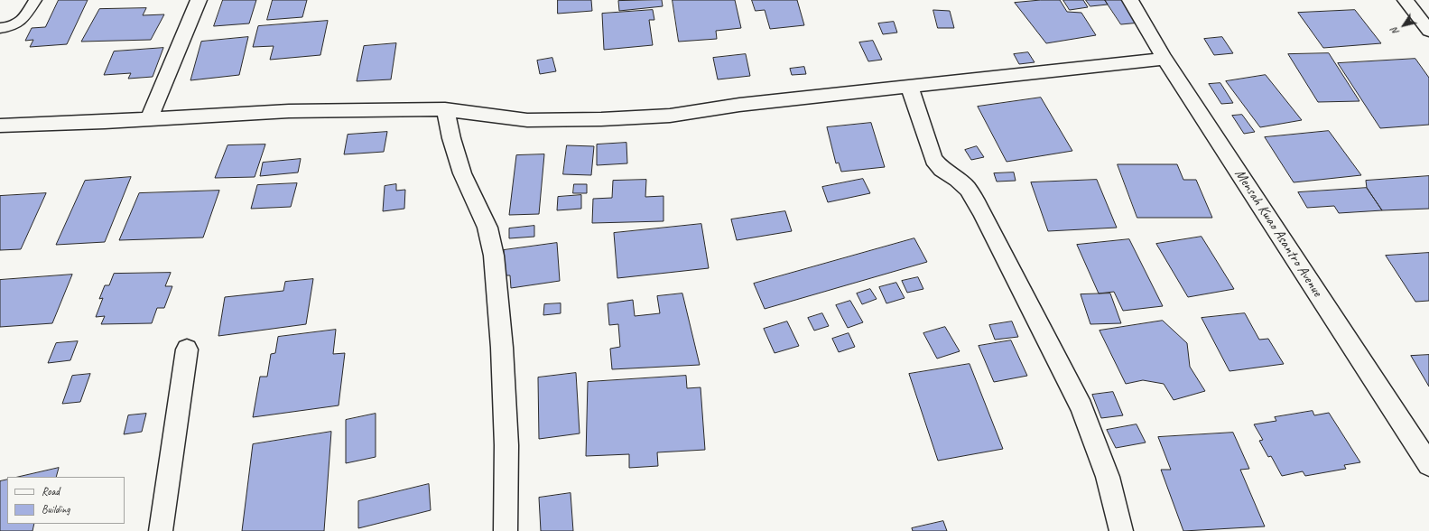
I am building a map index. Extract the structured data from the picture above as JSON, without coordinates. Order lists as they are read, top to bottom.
{
  "streets": {
    "street": ["Mensah Kwao Asantro Avenue"]
  },
  "legend": ["Road", "Building"],
  "north": "bottom left"
}
